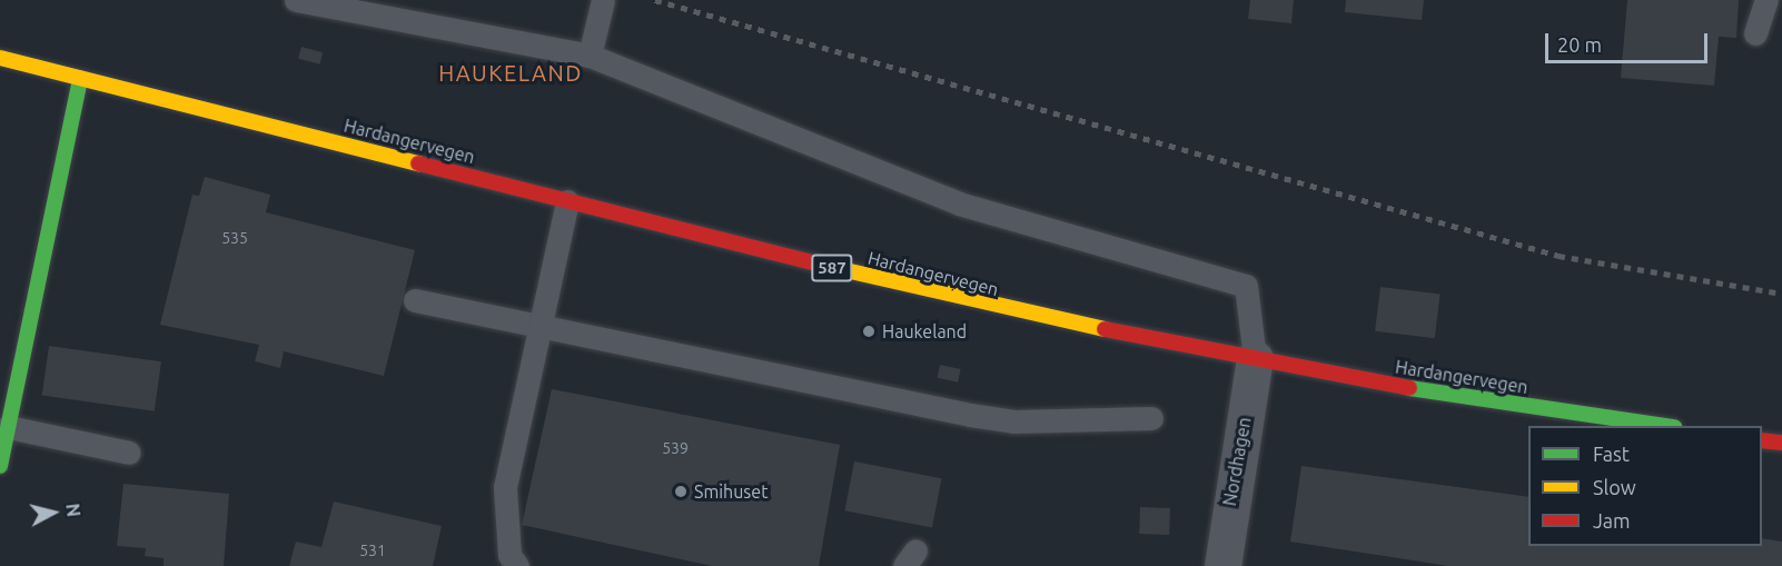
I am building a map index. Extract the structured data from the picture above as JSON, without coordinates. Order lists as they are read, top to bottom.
{
  "streets": {
    "main road": ["Hardangervegen", "587"],
    "street": ["Nordhagen"]
  },
  "crossings": [
    ["Hardangervegen", "Nordhagen"]
  ],
  "districts": ["HAUKELAND"],
  "places": ["Haukeland", "Smihuset"],
  "house_numbers": ["535", "539", "531"],
  "legend": ["Fast", "Slow", "Jam"],
  "scale_bar": "20 m",
  "north": "right"
}
